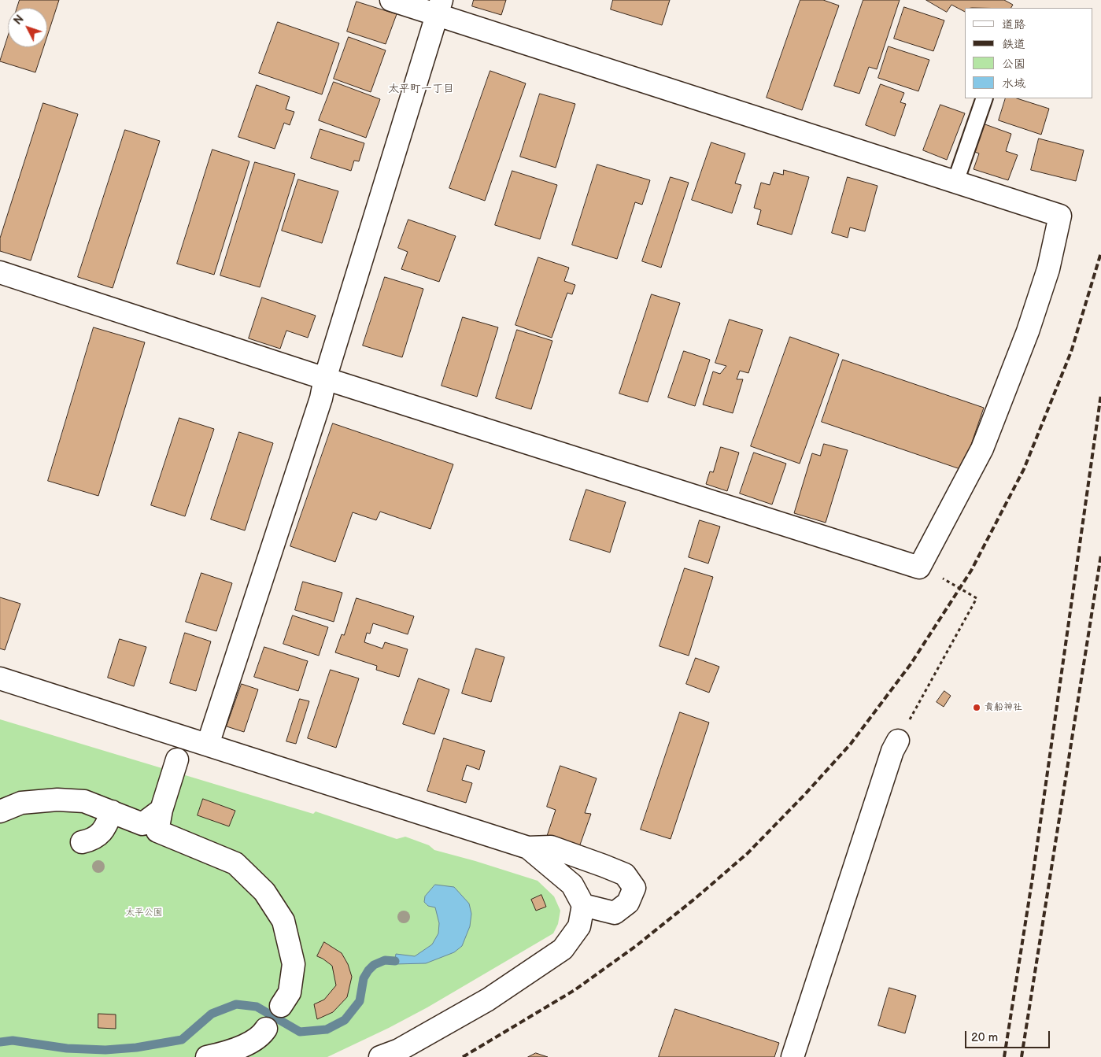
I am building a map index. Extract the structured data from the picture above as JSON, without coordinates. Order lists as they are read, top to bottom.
{
  "districts": ["太平町一丁目"],
  "parks": ["太平公園"],
  "places": ["貴船神社"],
  "legend": [
    "道路",
    "鉄道",
    "公園",
    "水域"
  ],
  "scale_bar": "20 m",
  "north": "top left"
}
